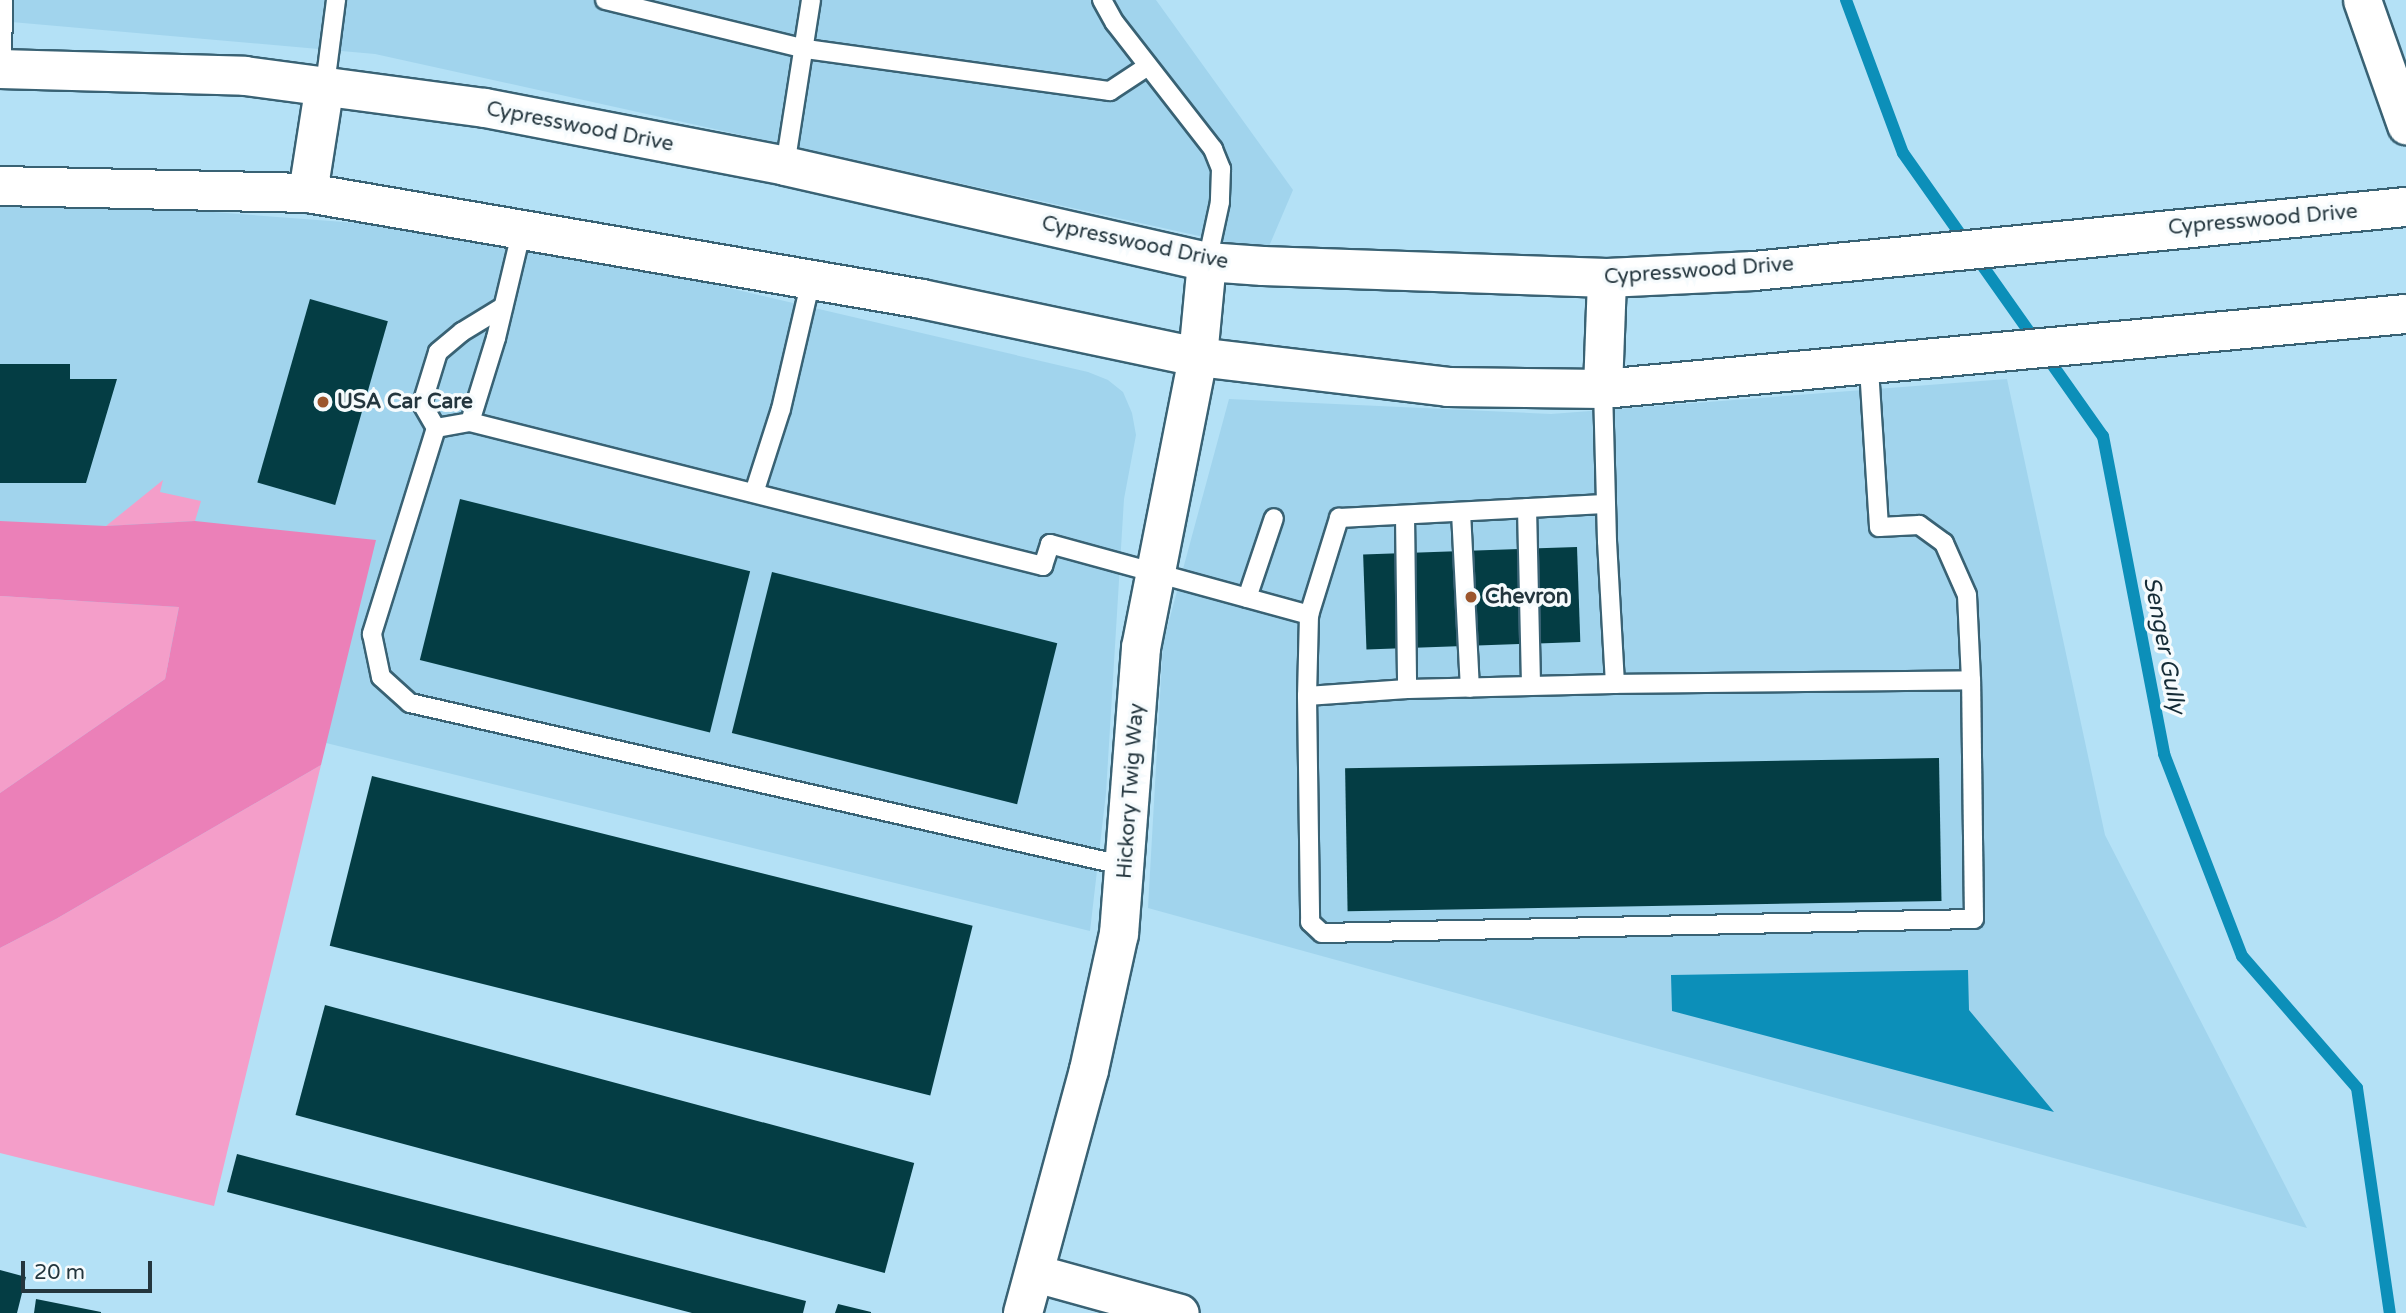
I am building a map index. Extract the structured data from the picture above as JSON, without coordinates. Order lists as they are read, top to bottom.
{
  "streets": {
    "main road": ["Cypresswood Drive", "Hickory Twig Way"]
  },
  "crossings": [
    ["Cypresswood Drive", "Hickory Twig Way"]
  ],
  "water": ["Senger Gully"],
  "places": ["USA Car Care", "Chevron"],
  "scale_bar": "20 m"
}
